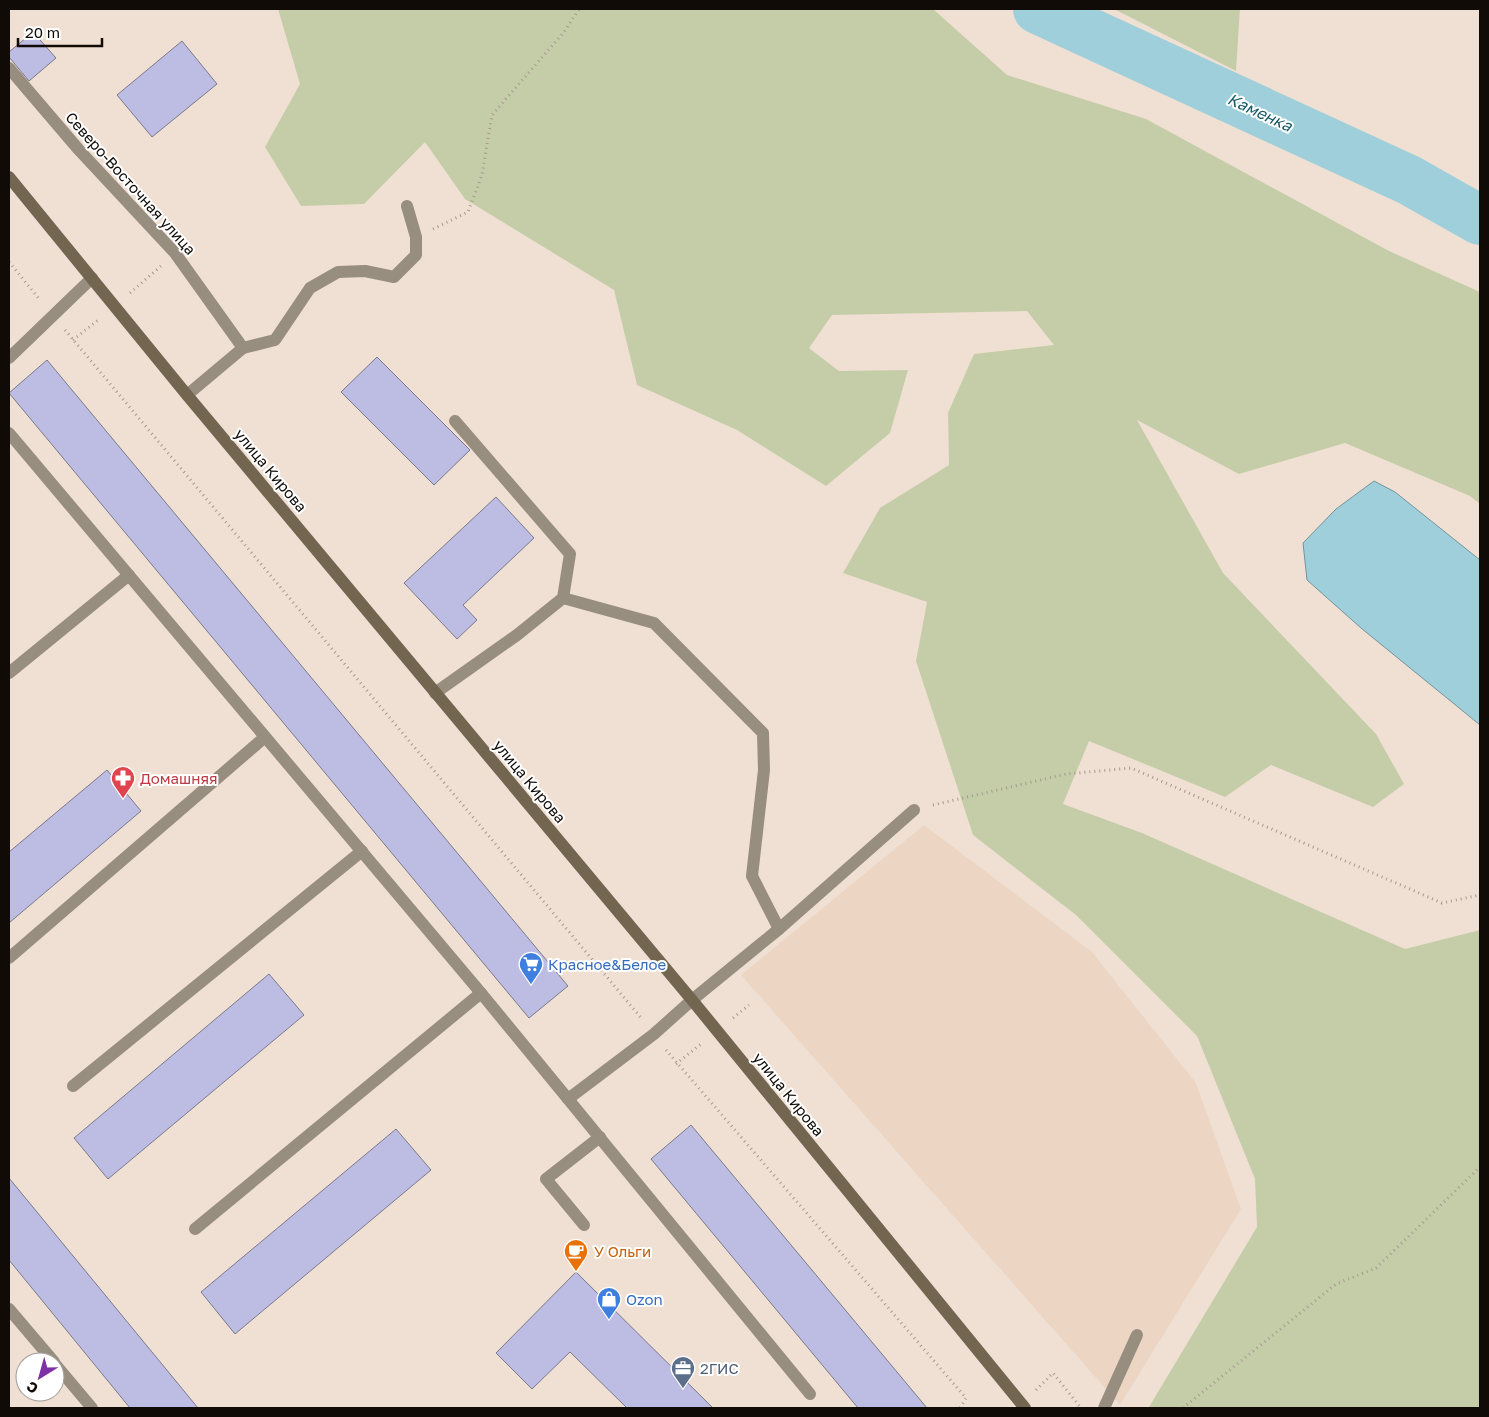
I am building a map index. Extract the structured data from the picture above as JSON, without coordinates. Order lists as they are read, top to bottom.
{
  "streets": {
    "street": ["Северо-Восточная улица", "улица Кирова"]
  },
  "water": ["Каменка"],
  "places": {
    "pharmacy": ["Домашняя"],
    "supermarket": ["Красное&Белое"],
    "cafe": ["У Ольги"],
    "shop": ["Ozon"],
    "office": ["2ГИС"]
  },
  "scale_bar": "20 m",
  "north": "bottom left"
}
